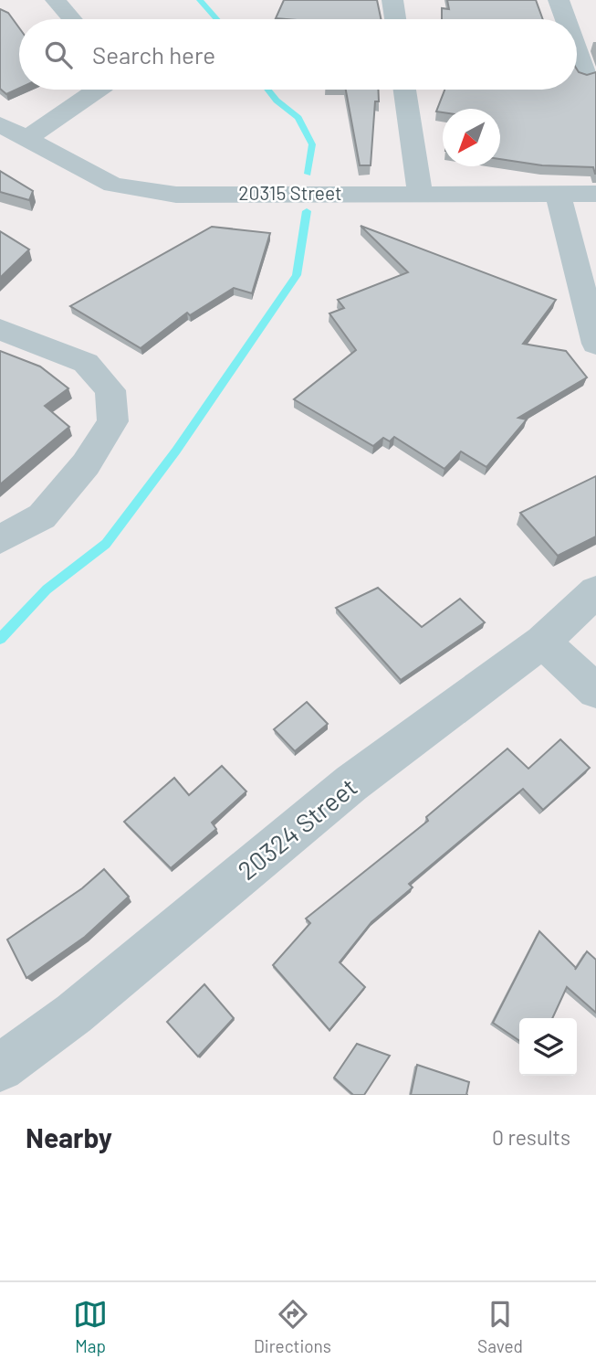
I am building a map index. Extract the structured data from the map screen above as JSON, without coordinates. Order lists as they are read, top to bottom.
{
  "streets": {
    "street": ["20315 Street", "20324 Street"]
  },
  "north": "bottom left",
  "page": {
    "search": "Search here",
    "heading": ["Nearby", "0 results"],
    "nav": ["Map", "Directions", "Saved"]
  }
}
